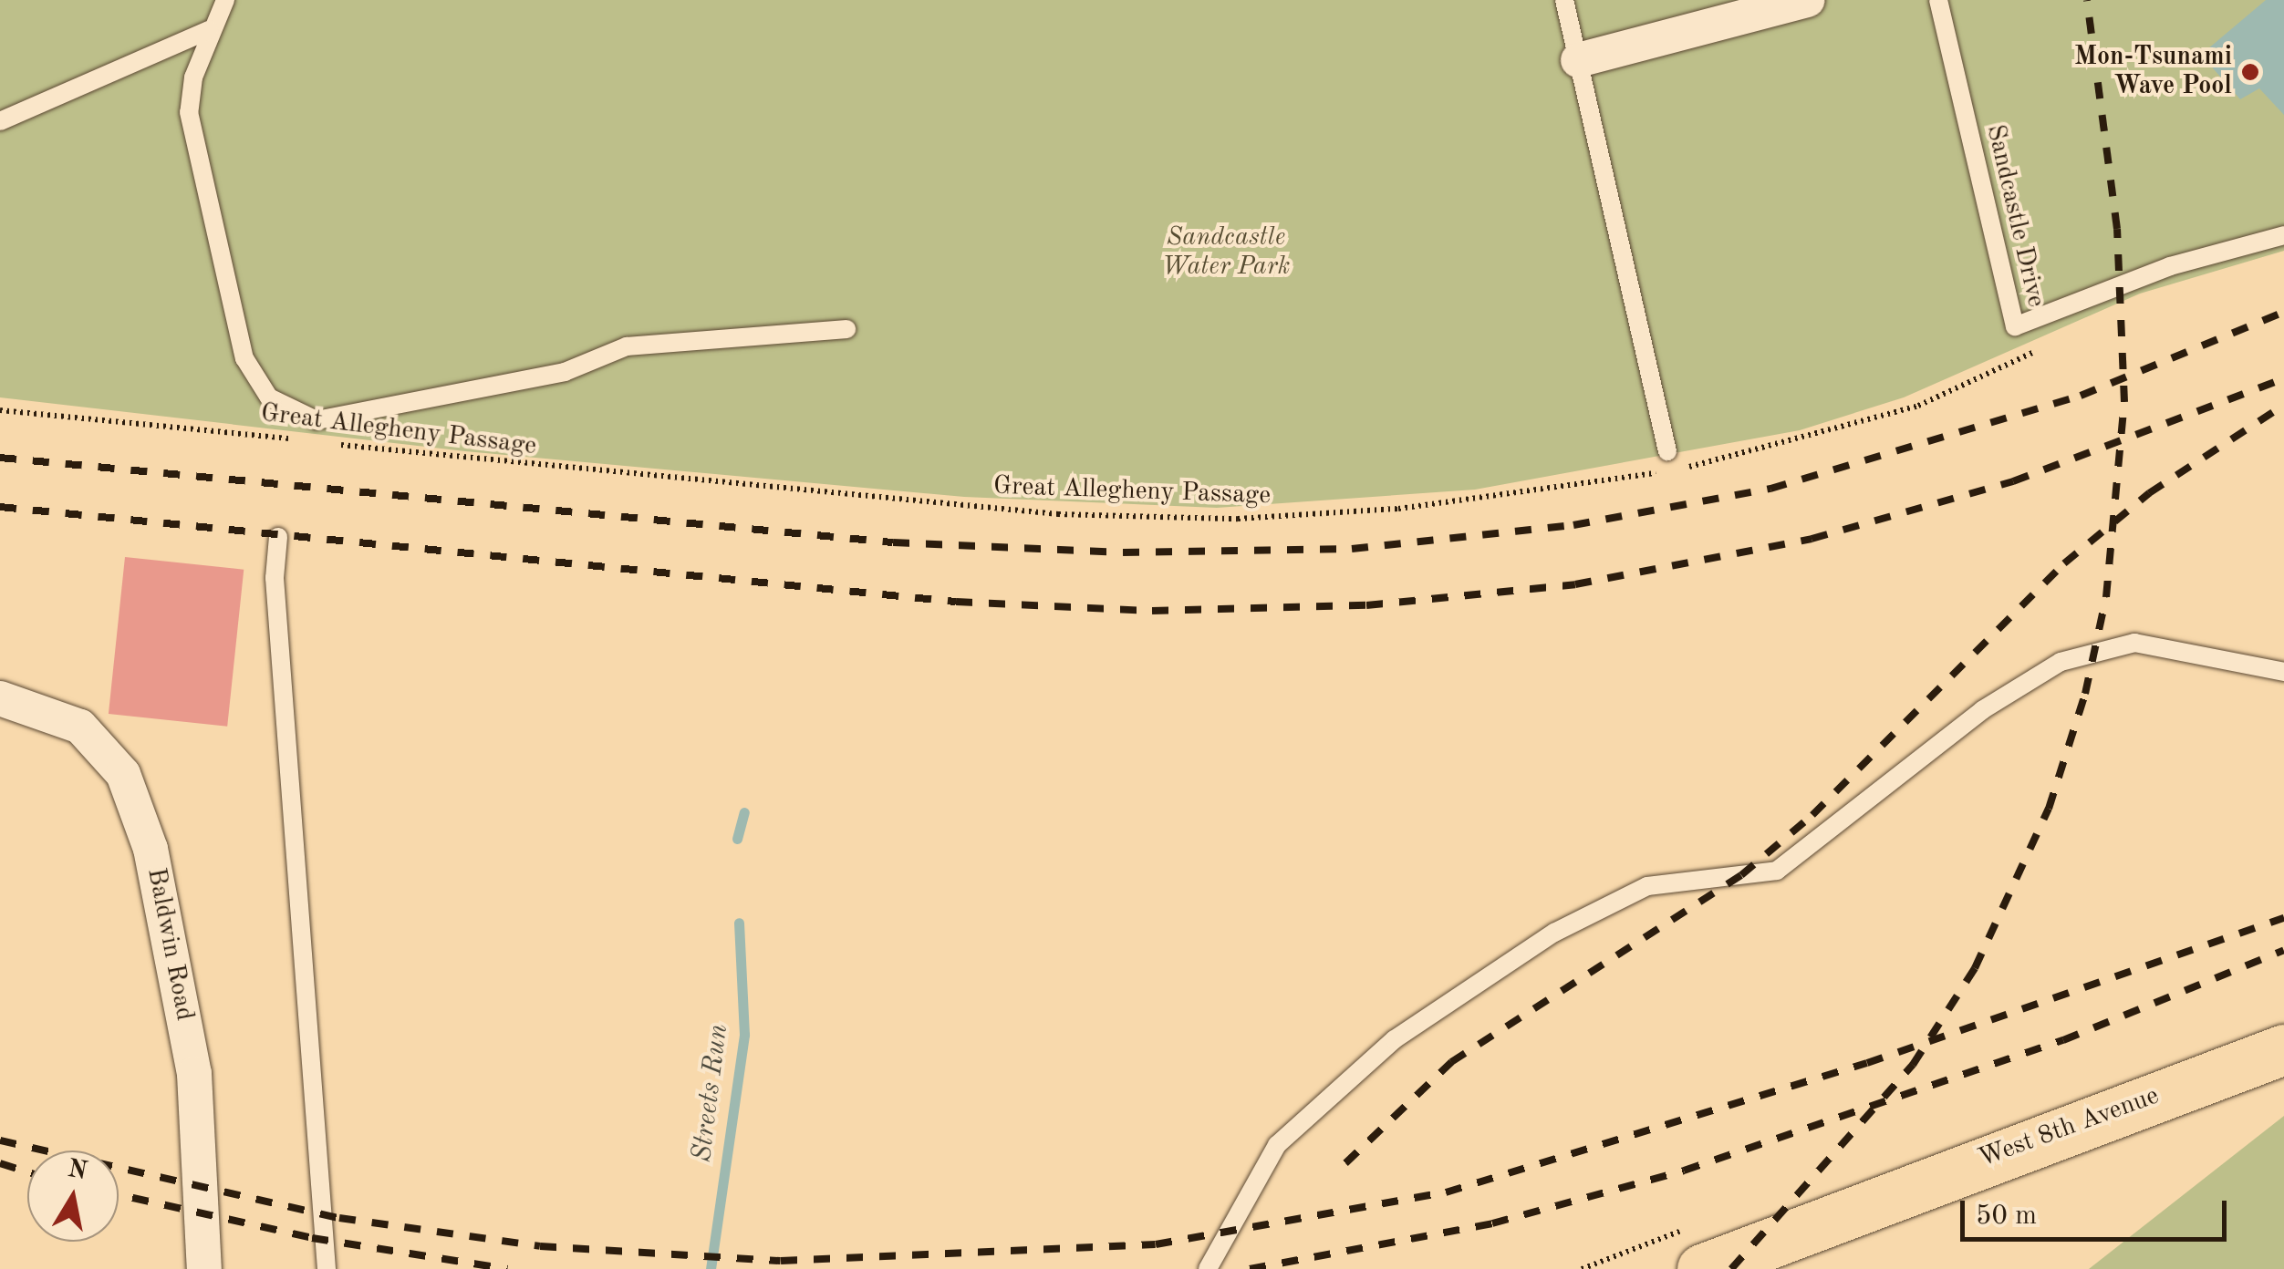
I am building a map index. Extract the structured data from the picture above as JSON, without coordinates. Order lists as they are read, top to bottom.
{
  "streets": {
    "main road": ["West 8th Avenue"],
    "street": ["Baldwin Road"],
    "lane": ["Sandcastle Drive"],
    "path": ["Great Allegheny Passage"]
  },
  "water": ["Streets Run"],
  "parks": ["Sandcastle Water Park"],
  "places": ["Mon-Tsunami Wave Pool"],
  "scale_bar": "50 m",
  "north": "top"
}
